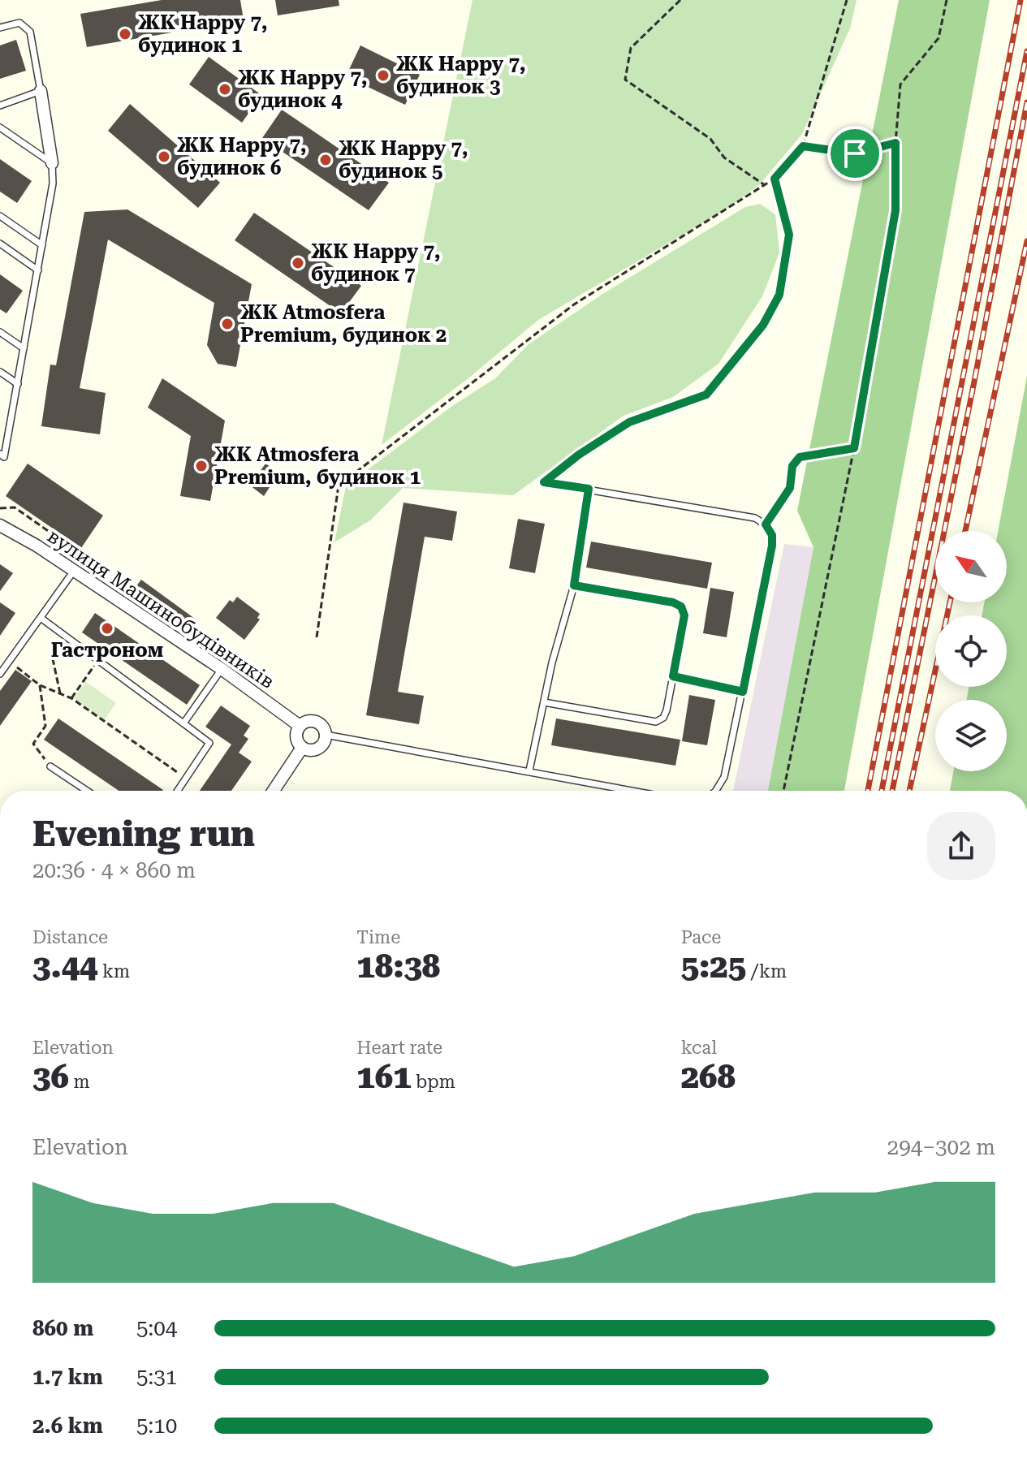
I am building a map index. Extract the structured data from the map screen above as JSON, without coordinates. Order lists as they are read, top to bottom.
{
  "streets": {
    "street": ["вулиця Машинобудівників"]
  },
  "places": [
    "ЖК Happy 7, будинок 1",
    "ЖК Happy 7, будинок 3",
    "ЖК Happy 7, будинок 4",
    "ЖК Happy 7, будинок 6",
    "ЖК Happy 7, будинок 5",
    "ЖК Happy 7, будинок 7",
    "ЖК Atmosfera Premium, будинок 2",
    "ЖК Atmosfera Premium, будинок 1",
    "Гастроном"
  ],
  "north": "top left",
  "page": {
    "heading": ["Evening run", "20:36 · 4 × 860 m"],
    "stats": [
      ["Distance", "3.44 km"],
      ["Time", "18:38"],
      ["Pace", "5:25 /km"],
      ["Elevation", "36 m"],
      ["Heart rate", "161 bpm"],
      ["kcal", "268"]
    ],
    "chart": ["Elevation", "294–302 m"],
    "list": [
      {
        "name": "860 m",
        "note": "5:04"
      },
      {
        "name": "1.7 km",
        "note": "5:31"
      },
      {
        "name": "2.6 km",
        "note": "5:10"
      }
    ]
  }
}
